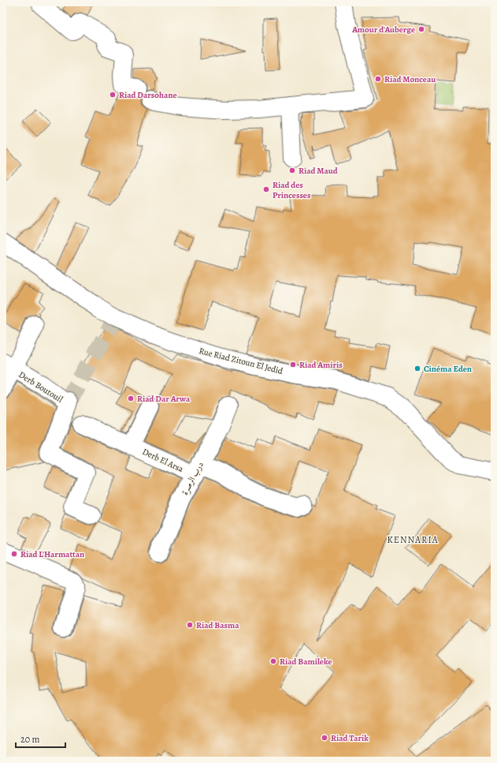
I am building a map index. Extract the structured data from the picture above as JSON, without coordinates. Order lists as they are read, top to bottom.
{
  "streets": {
    "street": [
      "Rue Riad Zitoun El Jedid",
      "Derb Boutouil",
      "Derb El Arsa",
      "درب الرصرة"
    ]
  },
  "crossings": [
    ["Derb Boutouil", "Derb El Arsa"],
    ["Derb El Arsa", "درب الرصرة"]
  ],
  "districts": ["KENNARIA"],
  "places": [
    "Amour d'Auberge",
    "Riad Monceau",
    "Riad Darsohane",
    "Riad Maud",
    "Riad des Princesses",
    "Riad Amiris",
    "Cinéma Eden",
    "Riad Dar Arwa",
    "Riad L'Harmattan",
    "Riad Basma",
    "Riad Bamileke",
    "Riad Tarik"
  ],
  "scale_bar": "20 m"
}
